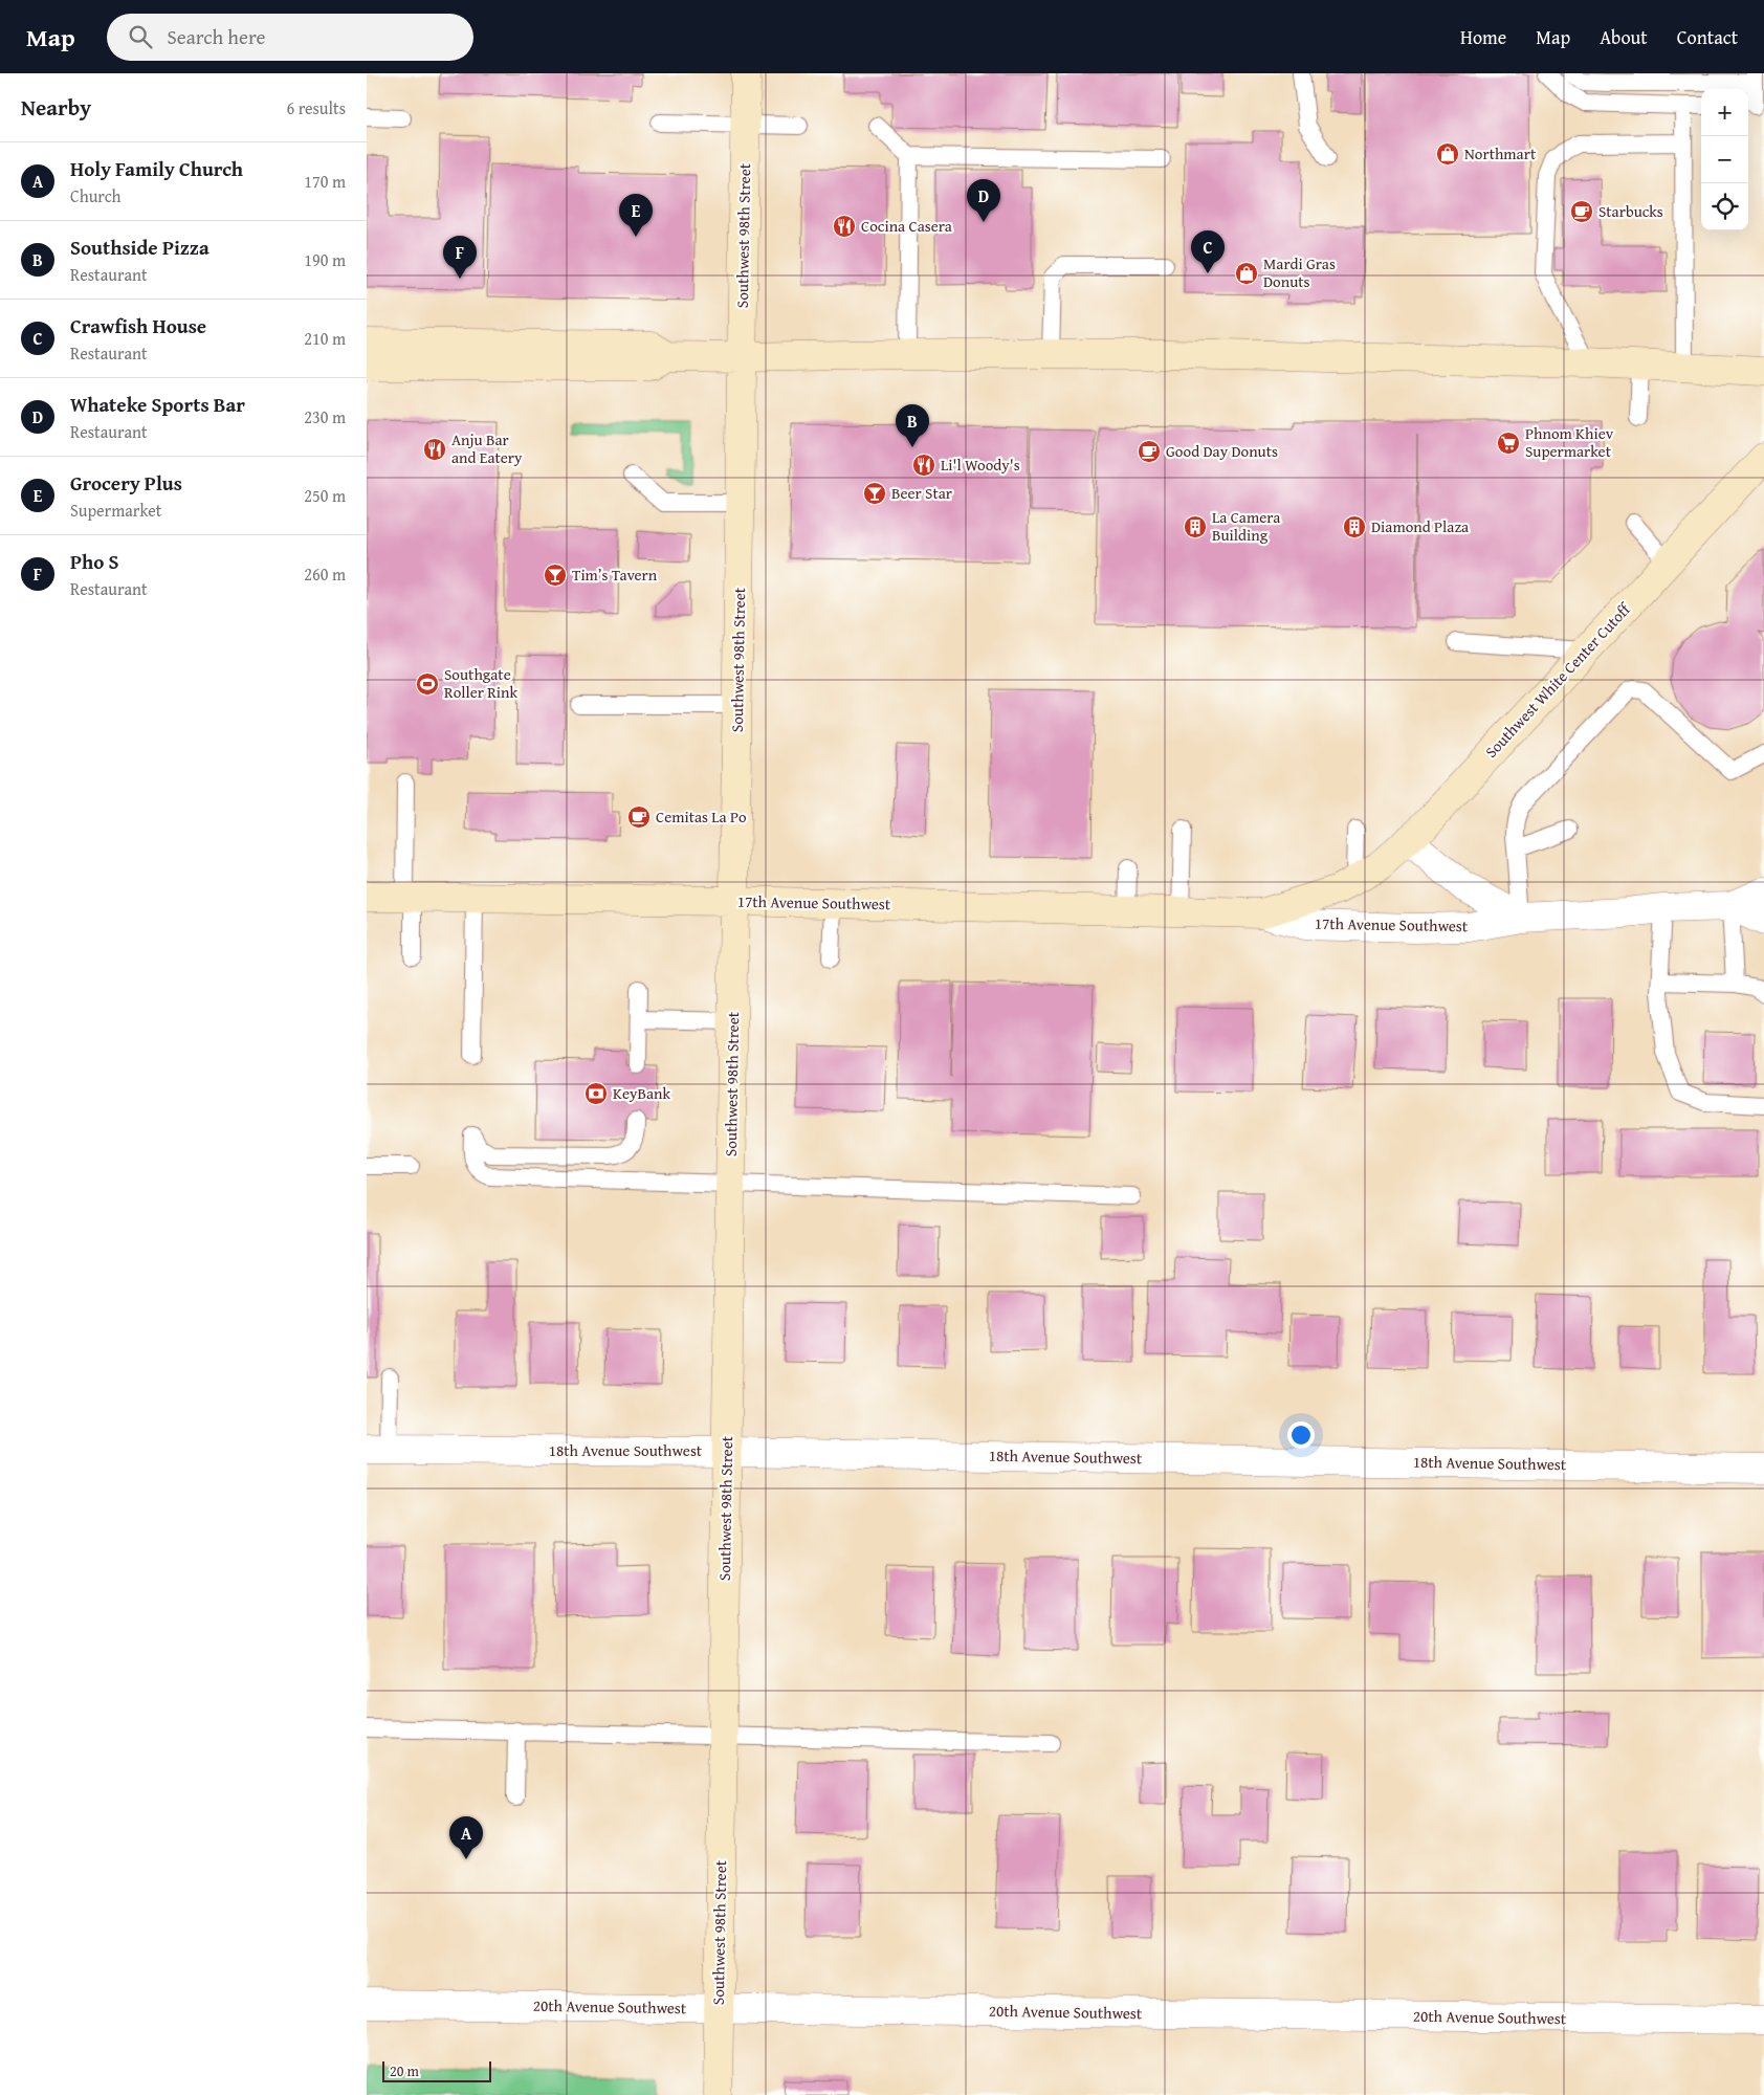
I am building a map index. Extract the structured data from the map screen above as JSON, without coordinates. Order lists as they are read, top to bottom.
{
  "streets": {
    "street": [
      "Southwest 98th Street",
      "Southwest White Center Cutoff",
      "17th Avenue Southwest",
      "18th Avenue Southwest",
      "20th Avenue Southwest"
    ]
  },
  "crossings": [
    ["Southwest 98th Street", "17th Avenue Southwest"],
    ["Southwest 98th Street", "18th Avenue Southwest"],
    ["Southwest 98th Street", "20th Avenue Southwest"],
    ["Southwest White Center Cutoff", "17th Avenue Southwest"]
  ],
  "places": {
    "shop": ["Northmart", "Mardi Gras Donuts"],
    "cafe": ["Starbucks", "Good Day Donuts", "Cemitas La Po"],
    "restaurant": ["Cocina Casera", "Anju Bar and Eatery", "Li'l Woody's"],
    "supermarket": ["Phnom Khiev Supermarket"],
    "bar": ["Beer Star", "Tim’s Tavern"],
    "building": ["La Camera Building", "Diamond Plaza"],
    "sports": ["Southgate Roller Rink"],
    "bank": ["KeyBank"]
  },
  "scale_bar": "20 m",
  "page": {
    "header": "Map",
    "search": "Search here",
    "nav": [
      "Home",
      "Map",
      "About",
      "Contact"
    ],
    "heading": ["Nearby", "6 results"],
    "map_buttons": ["+", "−"],
    "list": [
      {
        "mark": "A",
        "name": "Holy Family Church",
        "note": "Church",
        "value": "170 m"
      },
      {
        "mark": "B",
        "name": "Southside Pizza",
        "note": "Restaurant",
        "value": "190 m"
      },
      {
        "mark": "C",
        "name": "Crawfish House",
        "note": "Restaurant",
        "value": "210 m"
      },
      {
        "mark": "D",
        "name": "Whateke Sports Bar",
        "note": "Restaurant",
        "value": "230 m"
      },
      {
        "mark": "E",
        "name": "Grocery Plus",
        "note": "Supermarket",
        "value": "250 m"
      },
      {
        "mark": "F",
        "name": "Pho S",
        "note": "Restaurant",
        "value": "260 m"
      }
    ],
    "pins": [
      "D",
      "E",
      "C",
      "F",
      "B",
      "A"
    ],
    "scale": "20 m"
  }
}
